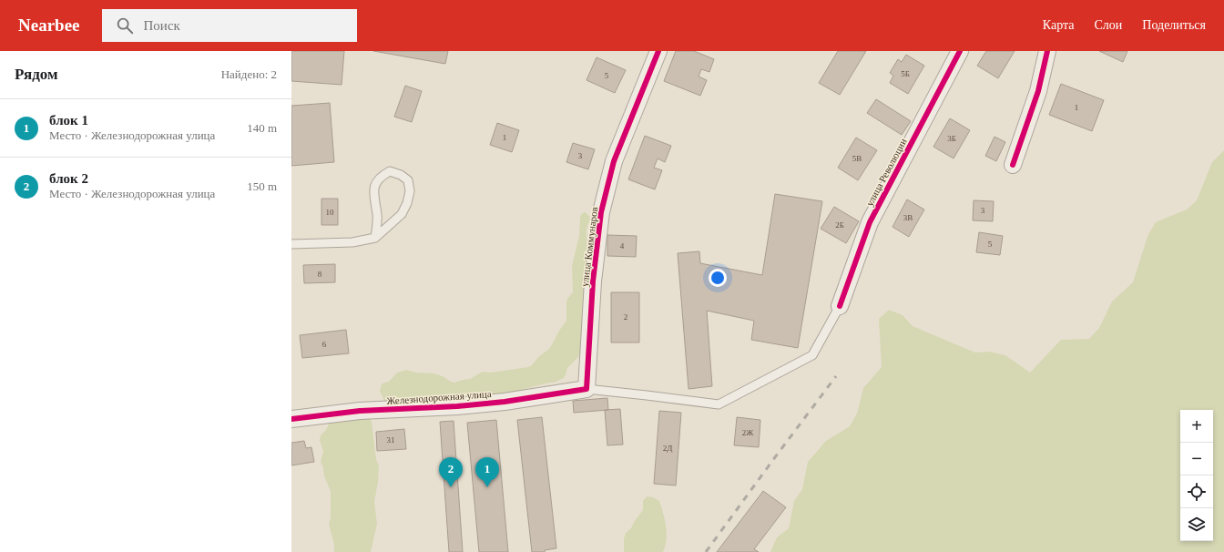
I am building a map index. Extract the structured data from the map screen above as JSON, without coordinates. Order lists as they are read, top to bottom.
{
  "streets": {
    "street": ["улица Революции", "улица Коммунаров", "Железнодорожная улица"]
  },
  "crossings": [
    ["улица Коммунаров", "Железнодорожная улица"]
  ],
  "house_numbers": [
    "5Б",
    "5",
    "1",
    "1",
    "3Б",
    "3",
    "5В",
    "3",
    "10",
    "3В",
    "2Б",
    "5",
    "4",
    "8",
    "2",
    "6",
    "2Ж",
    "31",
    "2Д"
  ],
  "page": {
    "header": "Nearbee",
    "search": "Поиск",
    "nav": ["Карта", "Слои", "Поделиться"],
    "heading": ["Рядом", "Найдено: 2"],
    "list": [
      {
        "mark": "1",
        "name": "блок 1",
        "note": "Место · Железнодорожная улица",
        "value": "140 m"
      },
      {
        "mark": "2",
        "name": "блок 2",
        "note": "Место · Железнодорожная улица",
        "value": "150 m"
      }
    ],
    "map_buttons": ["+", "−"],
    "pins": ["1", "2"]
  }
}
